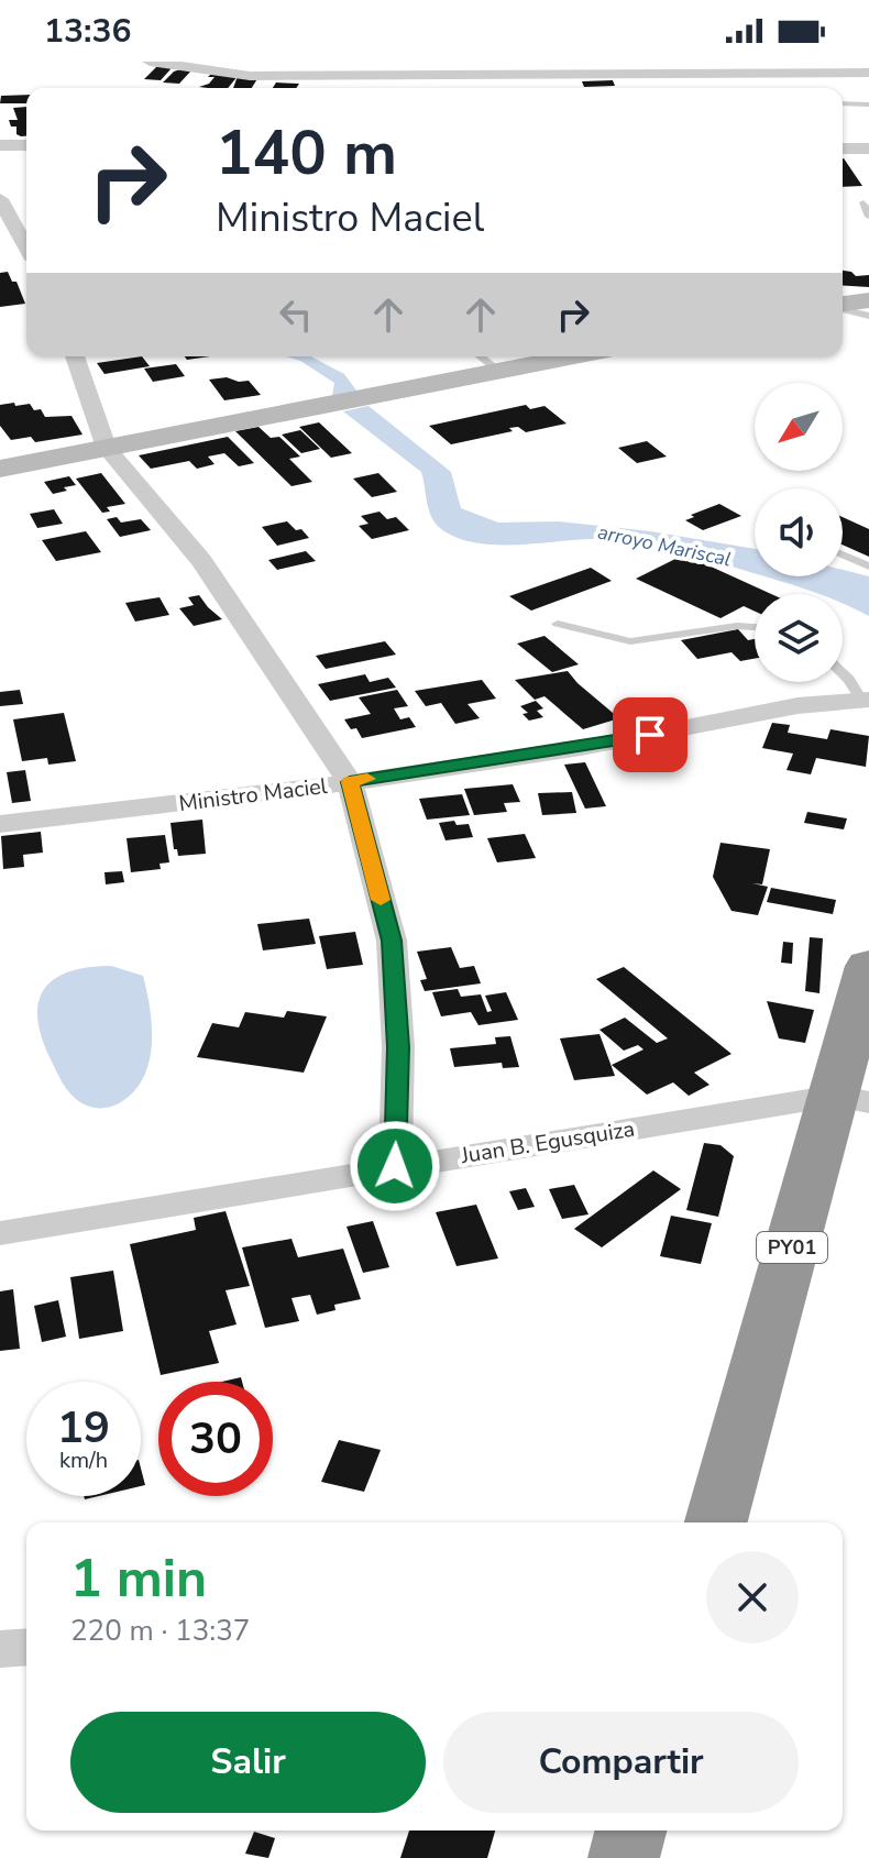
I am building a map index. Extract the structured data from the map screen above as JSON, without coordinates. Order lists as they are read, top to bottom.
{
  "streets": {
    "highway": ["PY01"],
    "street": ["Ministro Maciel", "Juan B. Egusquiza"]
  },
  "crossings": [
    ["Juan B. Egusquiza", "PY01"]
  ],
  "water": ["arroyo Mariscal"],
  "north": "bottom left",
  "page": {
    "status": "13:36",
    "turn": ["140 m", "Ministro Maciel"],
    "speed": "19 km/h",
    "limit": "30",
    "heading": ["1 min", "220 m · 13:37"],
    "buttons": ["Salir", "Compartir"]
  }
}
